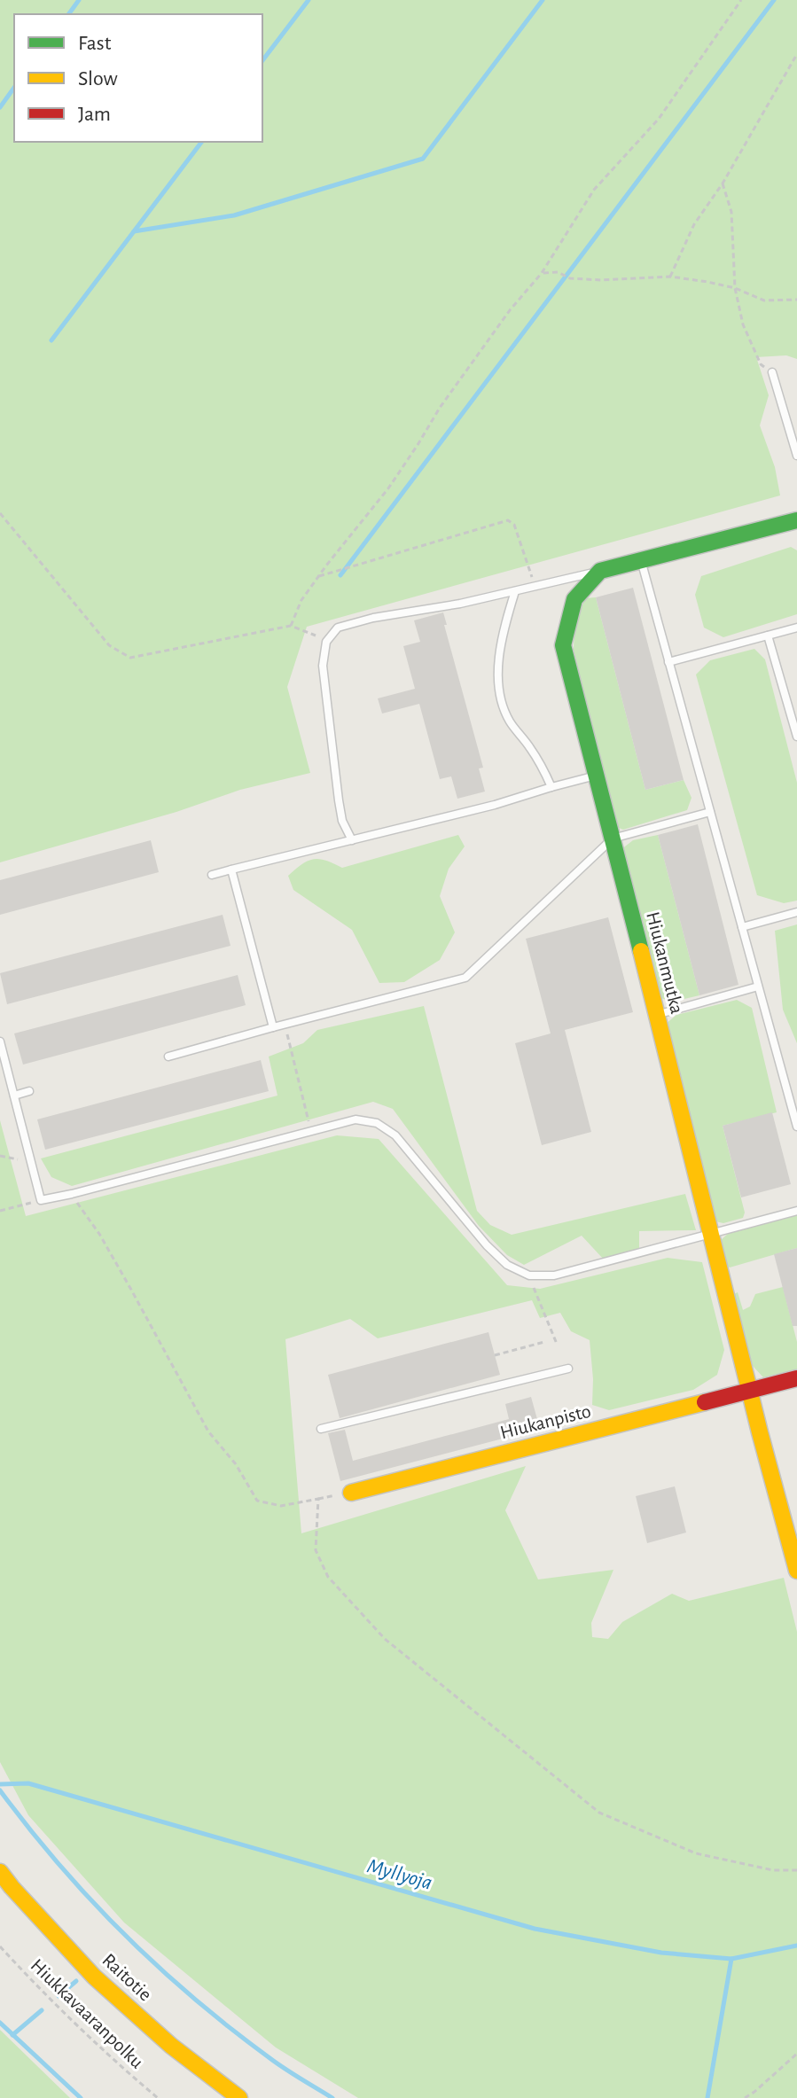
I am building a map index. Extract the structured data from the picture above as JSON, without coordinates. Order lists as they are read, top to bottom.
{
  "streets": {
    "street": ["Hiukanmutka", "Hiukanpisto", "Raitotie"],
    "path": ["Hiukkavaaranpolku"]
  },
  "crossings": [
    ["Hiukanmutka", "Hiukanpisto"]
  ],
  "water": ["Myllyoja"],
  "legend": ["Fast", "Slow", "Jam"]
}
